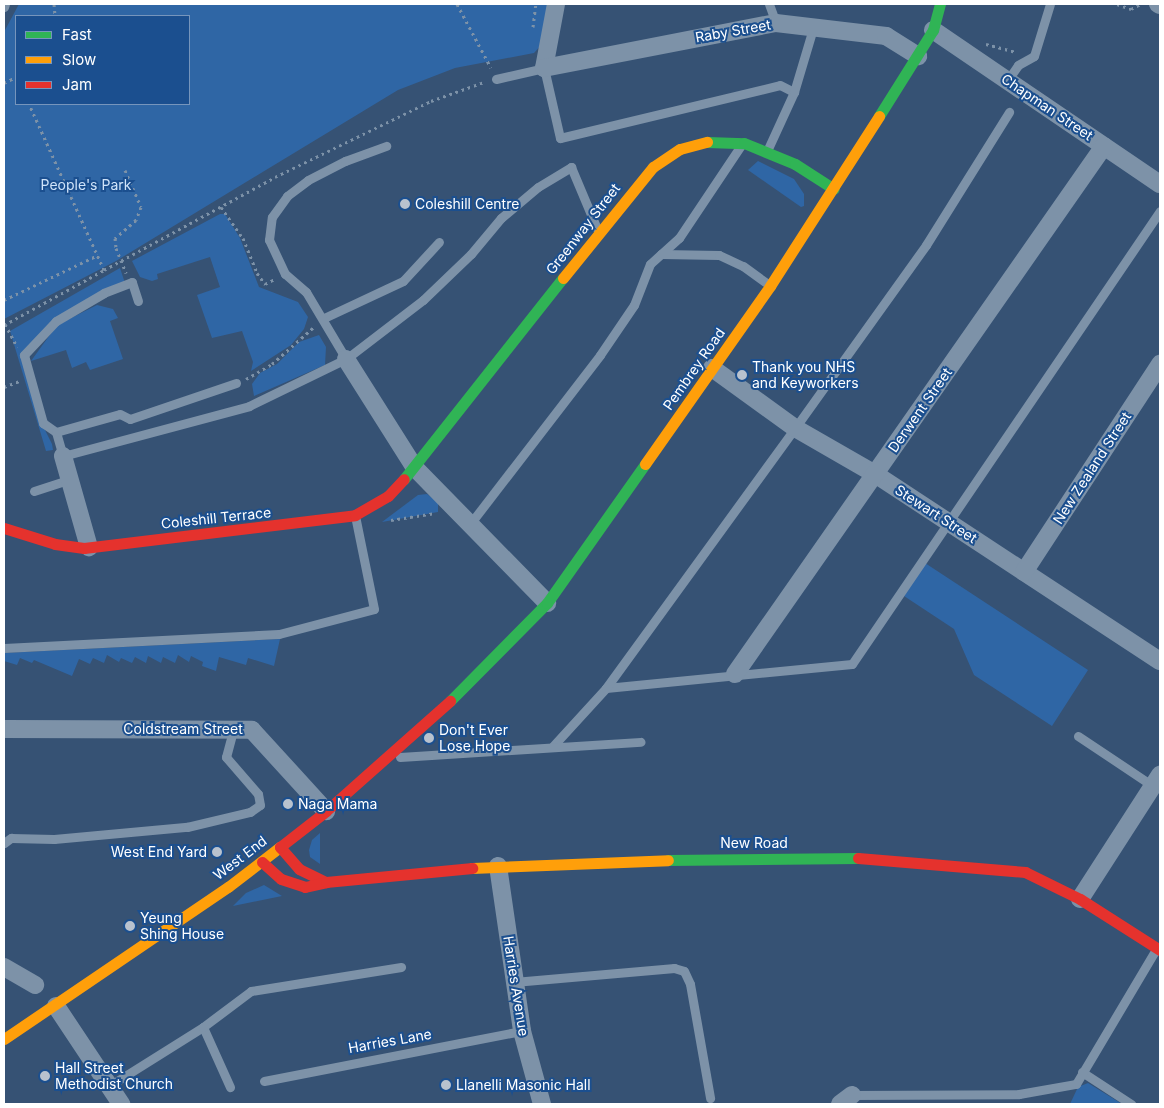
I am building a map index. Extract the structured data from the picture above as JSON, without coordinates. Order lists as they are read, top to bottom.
{
  "streets": {
    "main road": [
      "Greenway Street",
      "Pembrey Road",
      "Coleshill Terrace",
      "New Road",
      "West End"
    ],
    "street": [
      "Raby Street",
      "Chapman Street",
      "Derwent Street",
      "New Zealand Street",
      "Stewart Street",
      "Coldstream Street",
      "Harries Avenue"
    ],
    "lane": ["Harries Lane"]
  },
  "crossings": [
    ["Raby Street", "Pembrey Road"],
    ["Chapman Street", "Pembrey Road"],
    ["Chapman Street", "Derwent Street"],
    ["Greenway Street", "Pembrey Road"],
    ["Greenway Street", "Coleshill Terrace"],
    ["Pembrey Road", "Stewart Street"],
    ["Pembrey Road", "West End"],
    ["Derwent Street", "Stewart Street"],
    ["New Zealand Street", "Stewart Street"],
    ["Coldstream Street", "West End"],
    ["New Road", "West End"],
    ["New Road", "Harries Avenue"],
    ["Harries Avenue", "Harries Lane"]
  ],
  "parks": ["People's Park"],
  "places": [
    "Coleshill Centre",
    "Thank you NHS and Keyworkers",
    "Don't Ever Lose Hope",
    "Naga Mama",
    "West End Yard",
    "Yeung Shing House",
    "Hall Street Methodist Church",
    "Llanelli Masonic Hall"
  ],
  "legend": ["Fast", "Slow", "Jam"]
}
